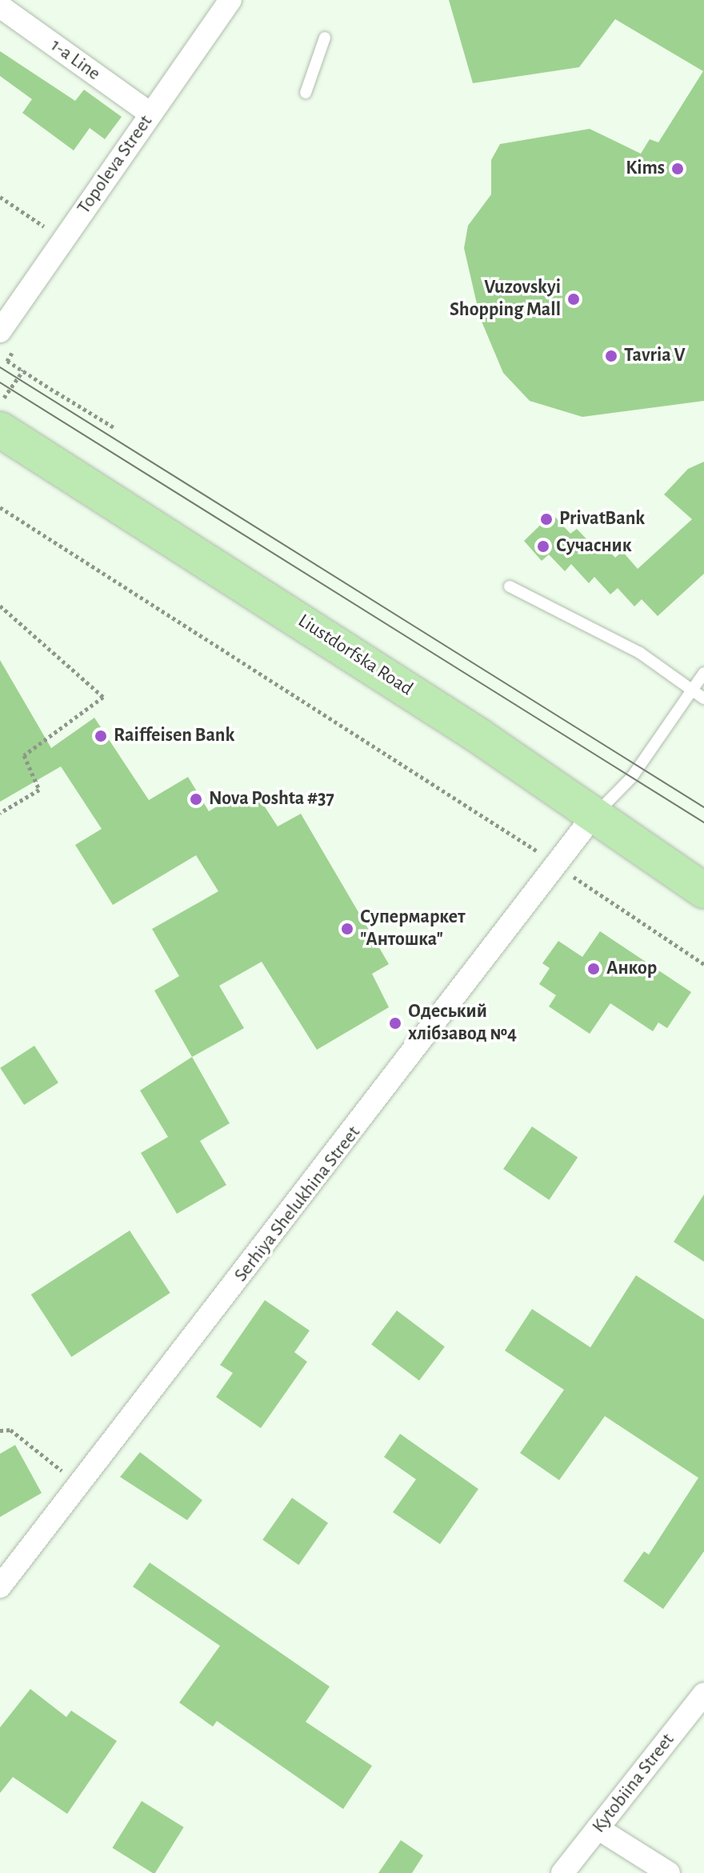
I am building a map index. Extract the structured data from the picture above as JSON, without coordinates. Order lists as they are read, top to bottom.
{
  "streets": {
    "main road": ["Liustdorfska Road"],
    "street": [
      "1-a Line",
      "Topoleva Street",
      "Serhiya Shelukhina Street",
      "Kytobiina Street"
    ]
  },
  "crossings": [
    ["1-a Line", "Topoleva Street"],
    ["Liustdorfska Road", "Serhiya Shelukhina Street"]
  ],
  "places": [
    "Kims",
    "Vuzovskyi Shopping Mall",
    "Tavria V",
    "PrivatBank",
    "Сучасник",
    "Raiffeisen Bank",
    "Nova Poshta #37",
    "Супермаркет \"Антошка\"",
    "Анкор",
    "Одеський хлібзавод №4"
  ]
}
